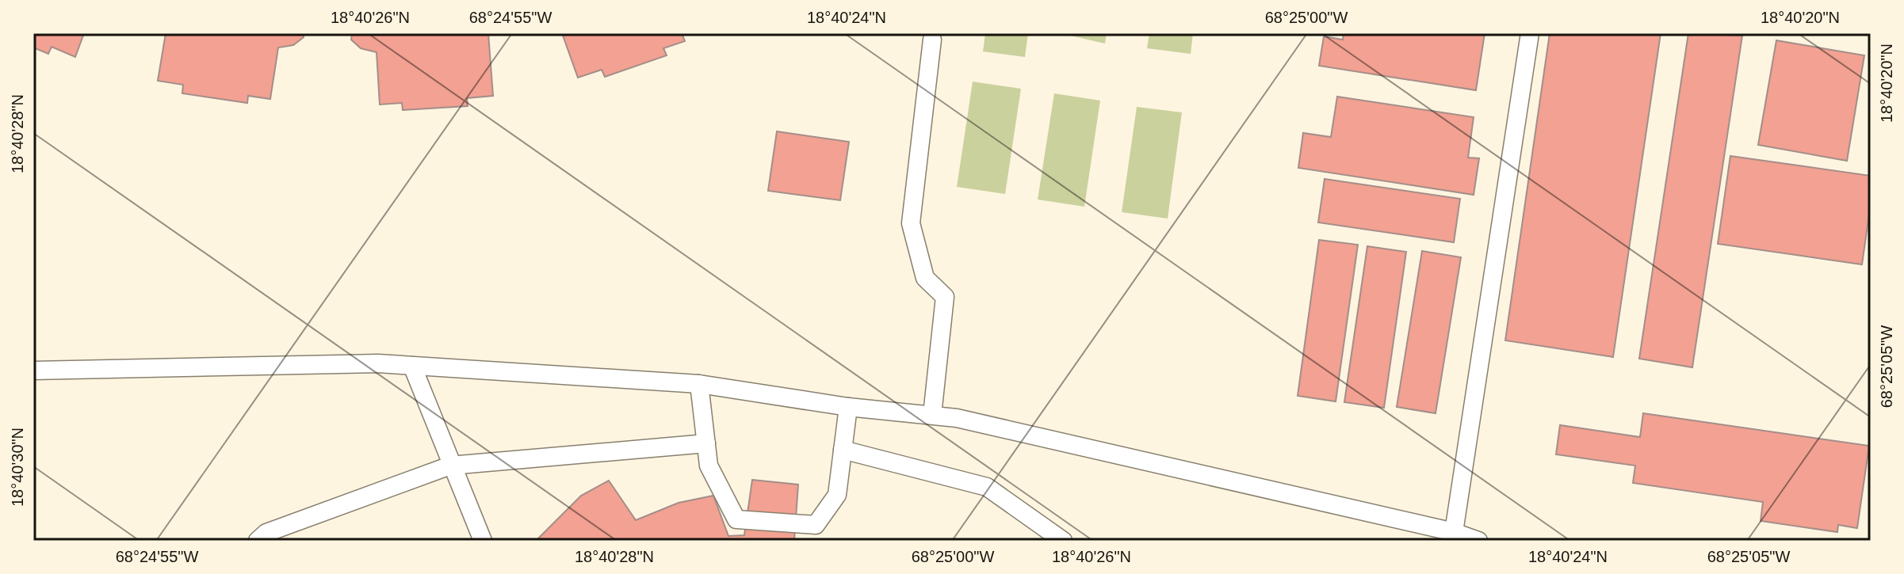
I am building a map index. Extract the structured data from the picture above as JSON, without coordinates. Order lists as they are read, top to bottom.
{
  "coordinates": [
    "18°40'26\"N",
    "68°24'55\"W",
    "18°40'24\"N",
    "68°25'00\"W",
    "18°40'20\"N",
    "18°40'28\"N",
    "68°25'05\"W",
    "18°40'30\"N"
  ]
}
